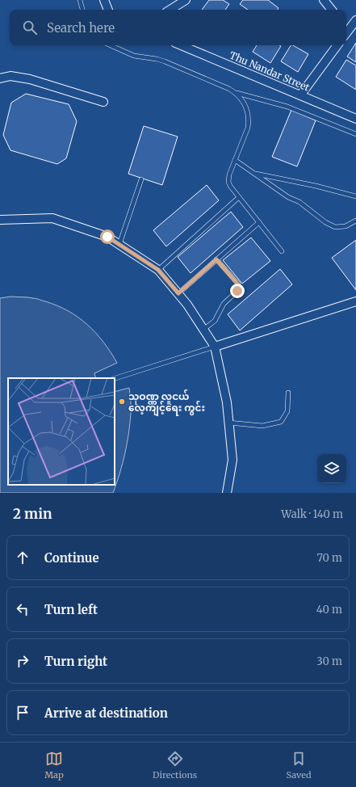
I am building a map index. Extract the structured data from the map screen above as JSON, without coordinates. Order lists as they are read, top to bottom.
{
  "streets": {
    "street": ["Thu Nandar Street"]
  },
  "places": ["သုဝဏ္ဏ လူငယ် လေ့ကျင့်ရေး ကွင်း"],
  "page": {
    "search": "Search here",
    "heading": ["2 min", "Walk · 140 m"],
    "list": [
      ["Continue", "70 m"],
      ["Turn left", "40 m"],
      ["Turn right", "30 m"],
      "Arrive at destination"
    ],
    "nav": ["Map", "Directions", "Saved"]
  }
}
